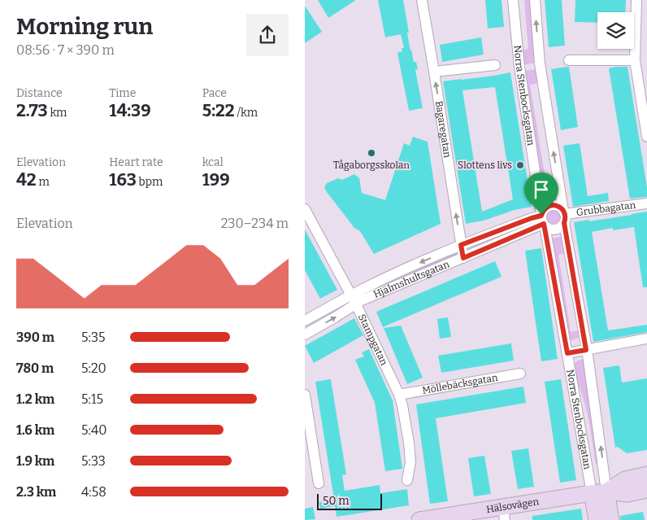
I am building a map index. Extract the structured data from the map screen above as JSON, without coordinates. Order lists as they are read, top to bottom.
{
  "streets": {
    "main road": ["Hälsovägen"],
    "street": [
      "Norra Stenbocksgatan",
      "Bagaregatan",
      "Grubbagatan",
      "Hjälmshultsgatan",
      "Stampgatan",
      "Möllebäcksgatan"
    ]
  },
  "crossings": [
    ["Norra Stenbocksgatan", "Grubbagatan"],
    ["Norra Stenbocksgatan", "Hjälmshultsgatan"],
    ["Norra Stenbocksgatan", "Hälsovägen"],
    ["Bagaregatan", "Hjälmshultsgatan"],
    ["Grubbagatan", "Hjälmshultsgatan"],
    ["Hjälmshultsgatan", "Stampgatan"],
    ["Stampgatan", "Möllebäcksgatan"]
  ],
  "one_way": ["Bagaregatan"],
  "places": ["Tågaborgsskolan", "Slottens livs"],
  "scale_bar": "50 m",
  "page": {
    "heading": ["Morning run", "08:56 · 7 × 390 m"],
    "stats": [
      ["Distance", "2.73 km"],
      ["Time", "14:39"],
      ["Pace", "5:22 /km"],
      ["Elevation", "42 m"],
      ["Heart rate", "163 bpm"],
      ["kcal", "199"]
    ],
    "chart": ["Elevation", "230–234 m"],
    "list": [
      {
        "name": "390 m",
        "note": "5:35"
      },
      {
        "name": "780 m",
        "note": "5:20"
      },
      {
        "name": "1.2 km",
        "note": "5:15"
      },
      {
        "name": "1.6 km",
        "note": "5:40"
      },
      {
        "name": "1.9 km",
        "note": "5:33"
      },
      {
        "name": "2.3 km",
        "note": "4:58"
      }
    ],
    "scale": "50 m"
  }
}
